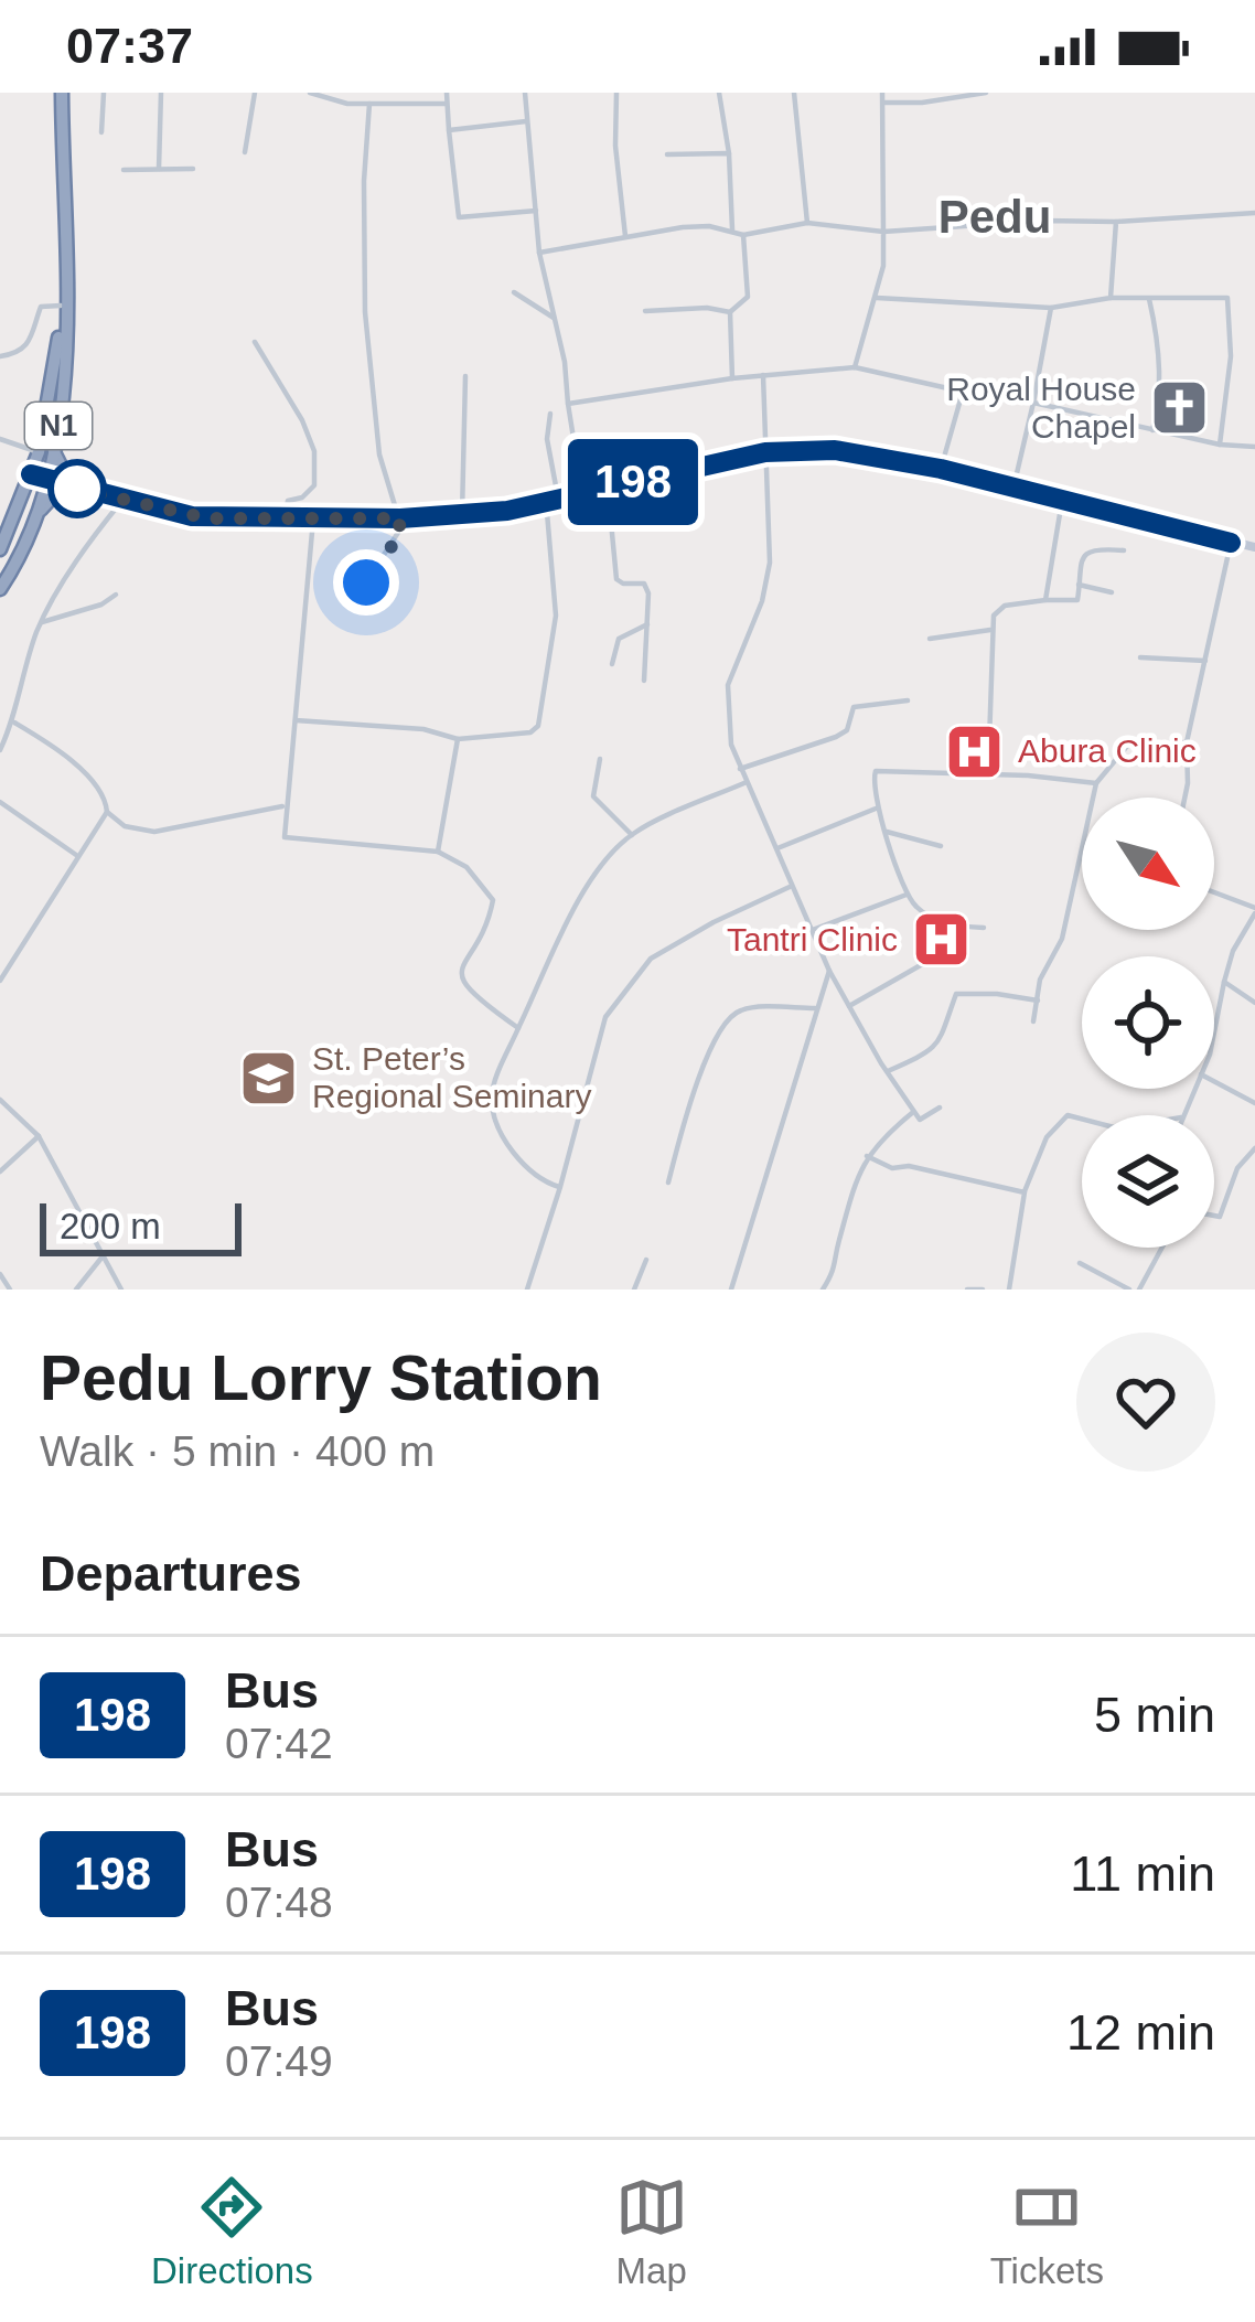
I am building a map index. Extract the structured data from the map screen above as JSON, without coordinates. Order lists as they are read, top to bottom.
{
  "streets": {
    "highway": ["N1"]
  },
  "districts": ["Pedu"],
  "places": {
    "church": ["Royal House Chapel"],
    "hospital": ["Abura Clinic", "Tantri Clinic"],
    "school or university": ["St. Peter’s Regional Seminary"]
  },
  "lines": ["bus line 198"],
  "scale_bar": "200 m",
  "north": "bottom right",
  "page": {
    "status": "07:37",
    "on_map": "198",
    "scale": "200 m",
    "heading": [
      ["Pedu Lorry Station", "Walk · 5 min · 400 m"],
      "Departures"
    ],
    "list": [
      {
        "mark": "198",
        "name": "Bus",
        "note": "07:42",
        "value": "5 min"
      },
      {
        "mark": "198",
        "name": "Bus",
        "note": "07:48",
        "value": "11 min"
      },
      {
        "mark": "198",
        "name": "Bus",
        "note": "07:49",
        "value": "12 min"
      }
    ],
    "tabs": ["Directions", "Map", "Tickets"]
  }
}
